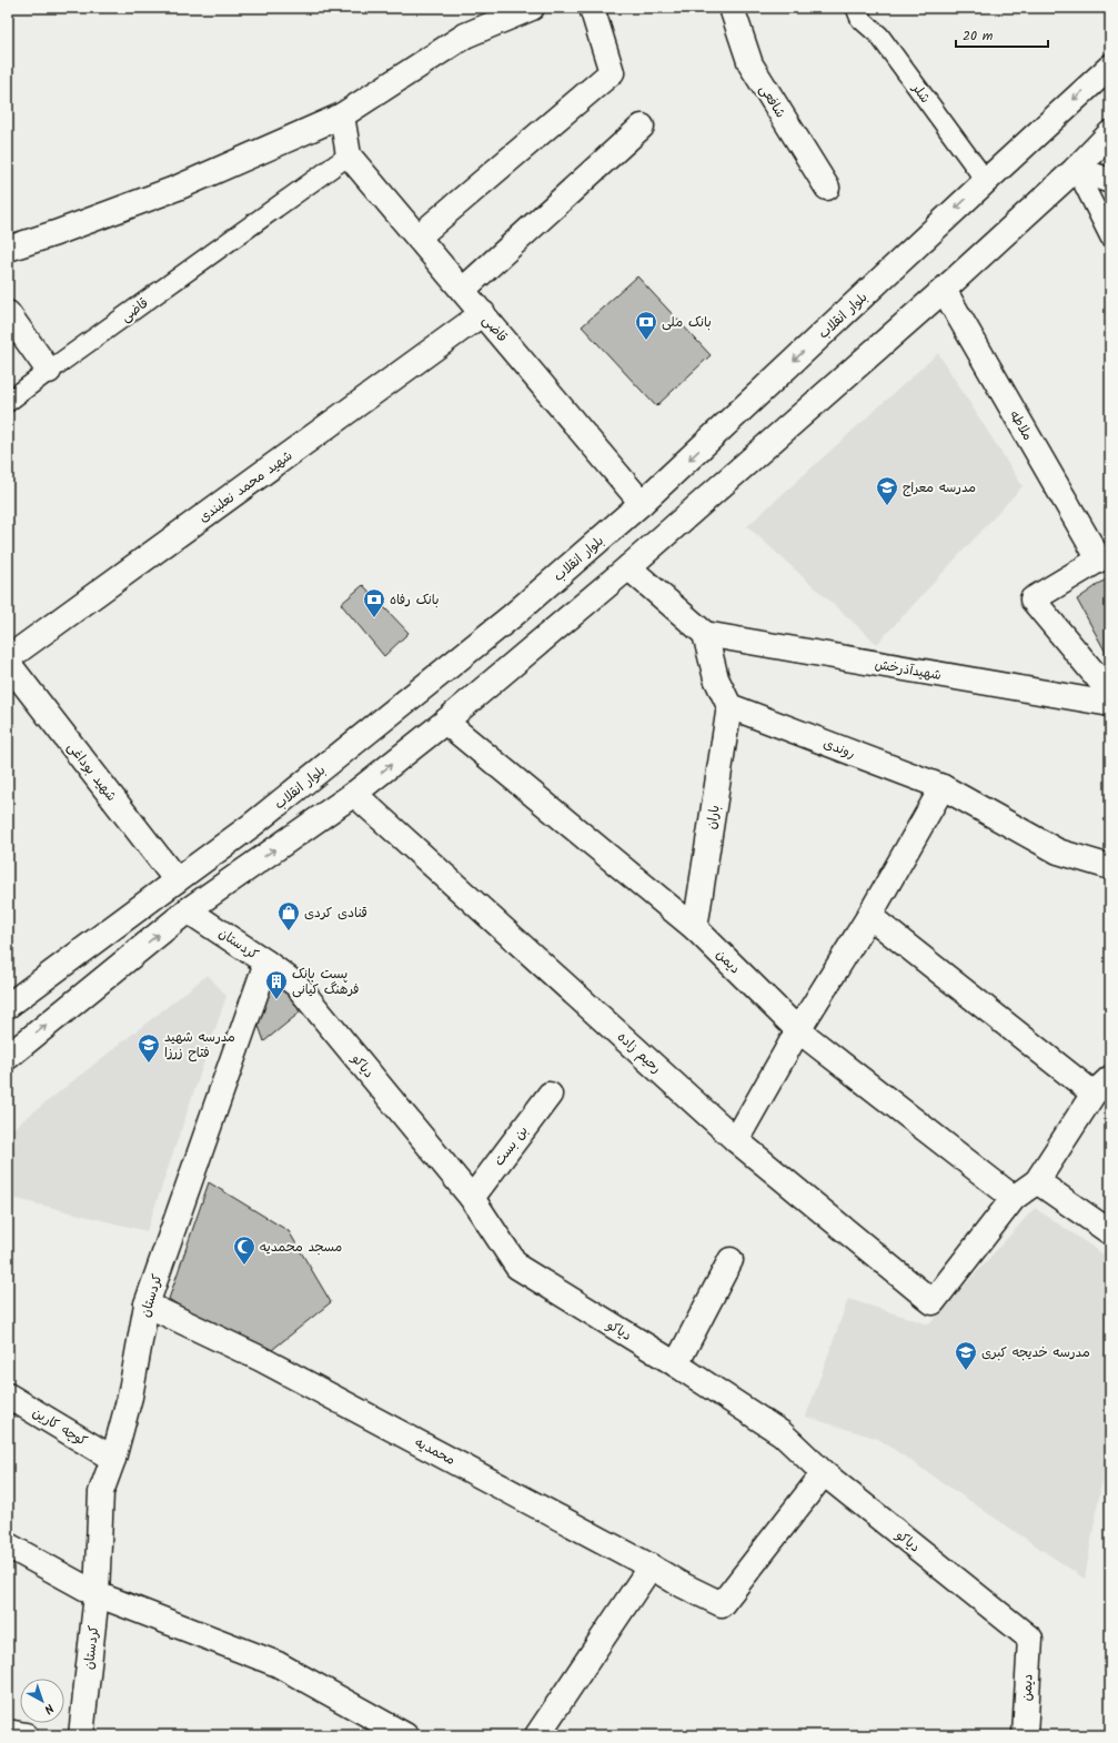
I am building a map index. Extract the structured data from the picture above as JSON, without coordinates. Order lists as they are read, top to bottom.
{
  "streets": {
    "street": [
      "شافعی",
      "قاضی",
      "بلوار انقلاب",
      "ملاطه",
      "شهید محمد نعلبندی",
      "شهیدآذرخش",
      "روندی",
      "شهید بوداغی",
      "باران",
      "کردستان",
      "دیمن",
      "رحیم زاده",
      "دیاکو",
      "بن بست",
      "کوچه کارین",
      "محمدیه"
    ],
    "lane": ["شلر"]
  },
  "crossings": [
    ["شلر", "بلوار انقلاب"],
    ["قاضی", "بلوار انقلاب"],
    ["قاضی", "شهید محمد نعلبندی"],
    ["بلوار انقلاب", "شهید بوداغی"],
    ["روندی", "باران"],
    ["باران", "دیمن"],
    ["کردستان", "دیاکو"],
    ["کردستان", "کوچه کارین"],
    ["کردستان", "محمدیه"],
    ["دیمن", "رحیم زاده"],
    ["دیمن", "دیاکو"],
    ["دیاکو", "بن بست"],
    ["دیاکو", "محمدیه"]
  ],
  "places": {
    "bank": ["بانک ملی", "بانک رفاه"],
    "school or university": ["مدرسه معراج", "مدرسه شهید فتاح زرزا", "مدرسه خدیجه کبری"],
    "shop": ["قنادی کردی"],
    "building": ["پست بانک فرهنگ کیانی"],
    "mosque": ["مسجد محمدیه"]
  },
  "scale_bar": "20 m",
  "north": "bottom right"
}
